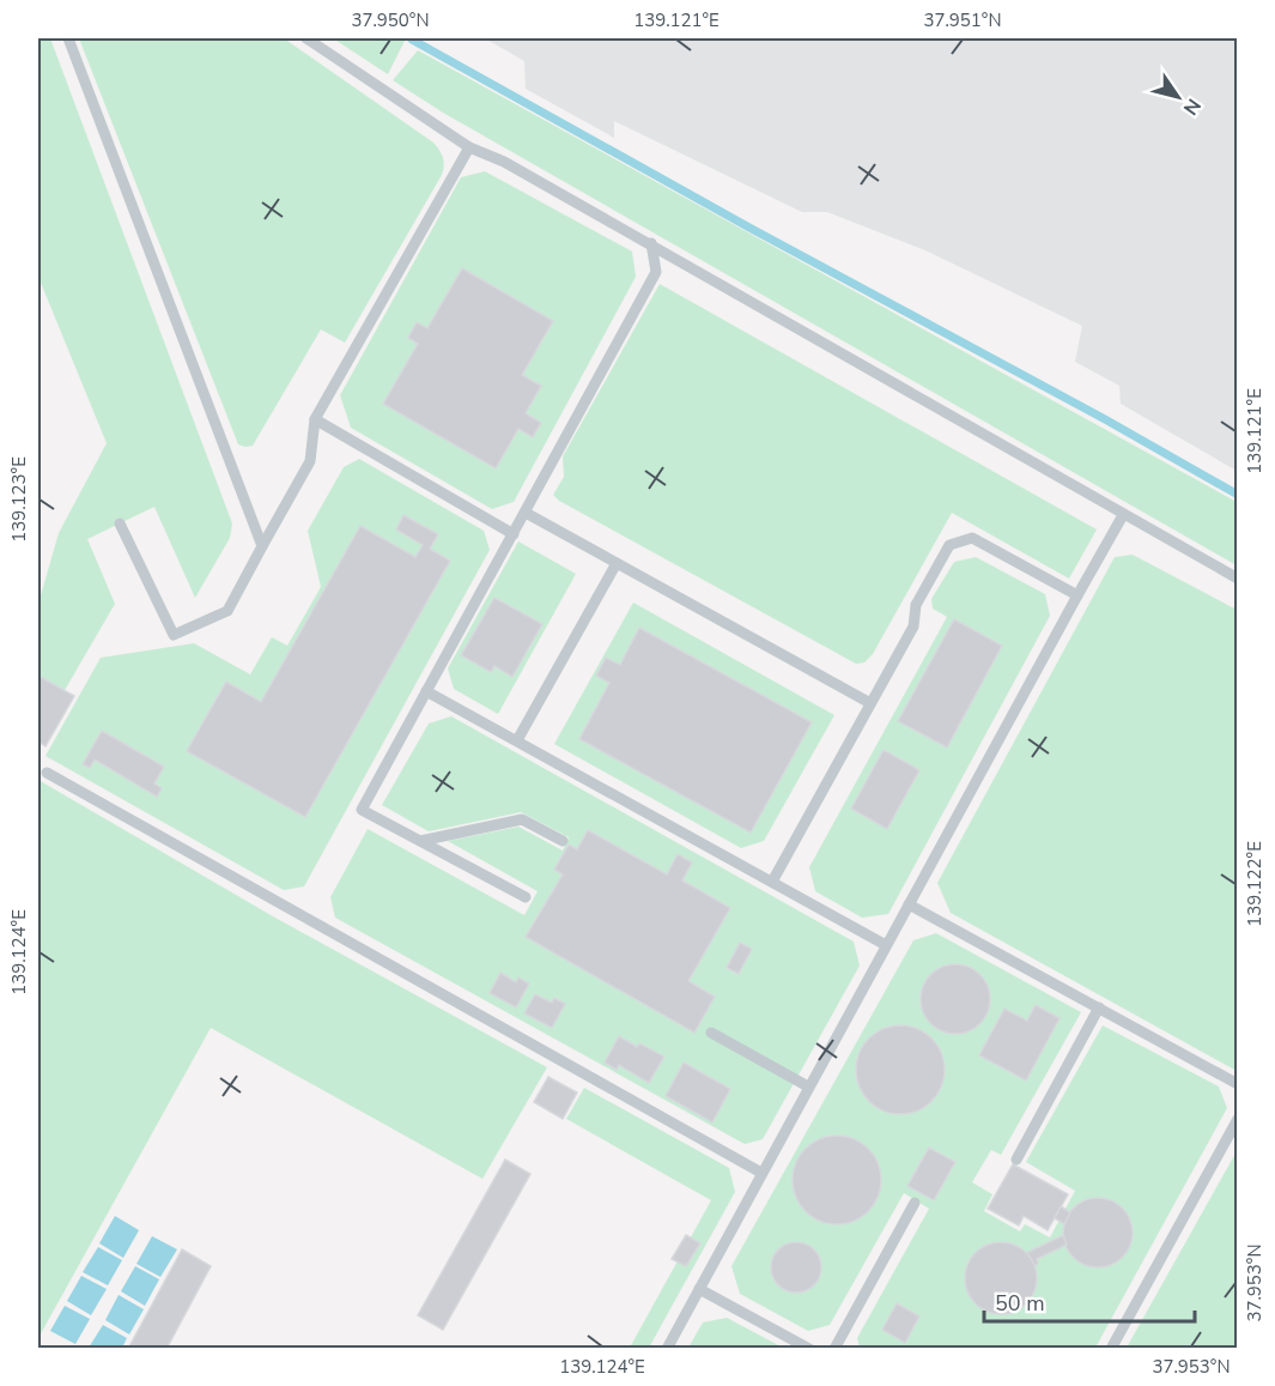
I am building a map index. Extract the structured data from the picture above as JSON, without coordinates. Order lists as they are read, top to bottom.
{
  "scale_bar": "50 m",
  "north": "bottom right",
  "coordinates": [
    "37.950°N",
    "139.121°E",
    "37.951°N",
    "139.123°E",
    "139.122°E",
    "139.124°E",
    "37.953°N"
  ]
}
